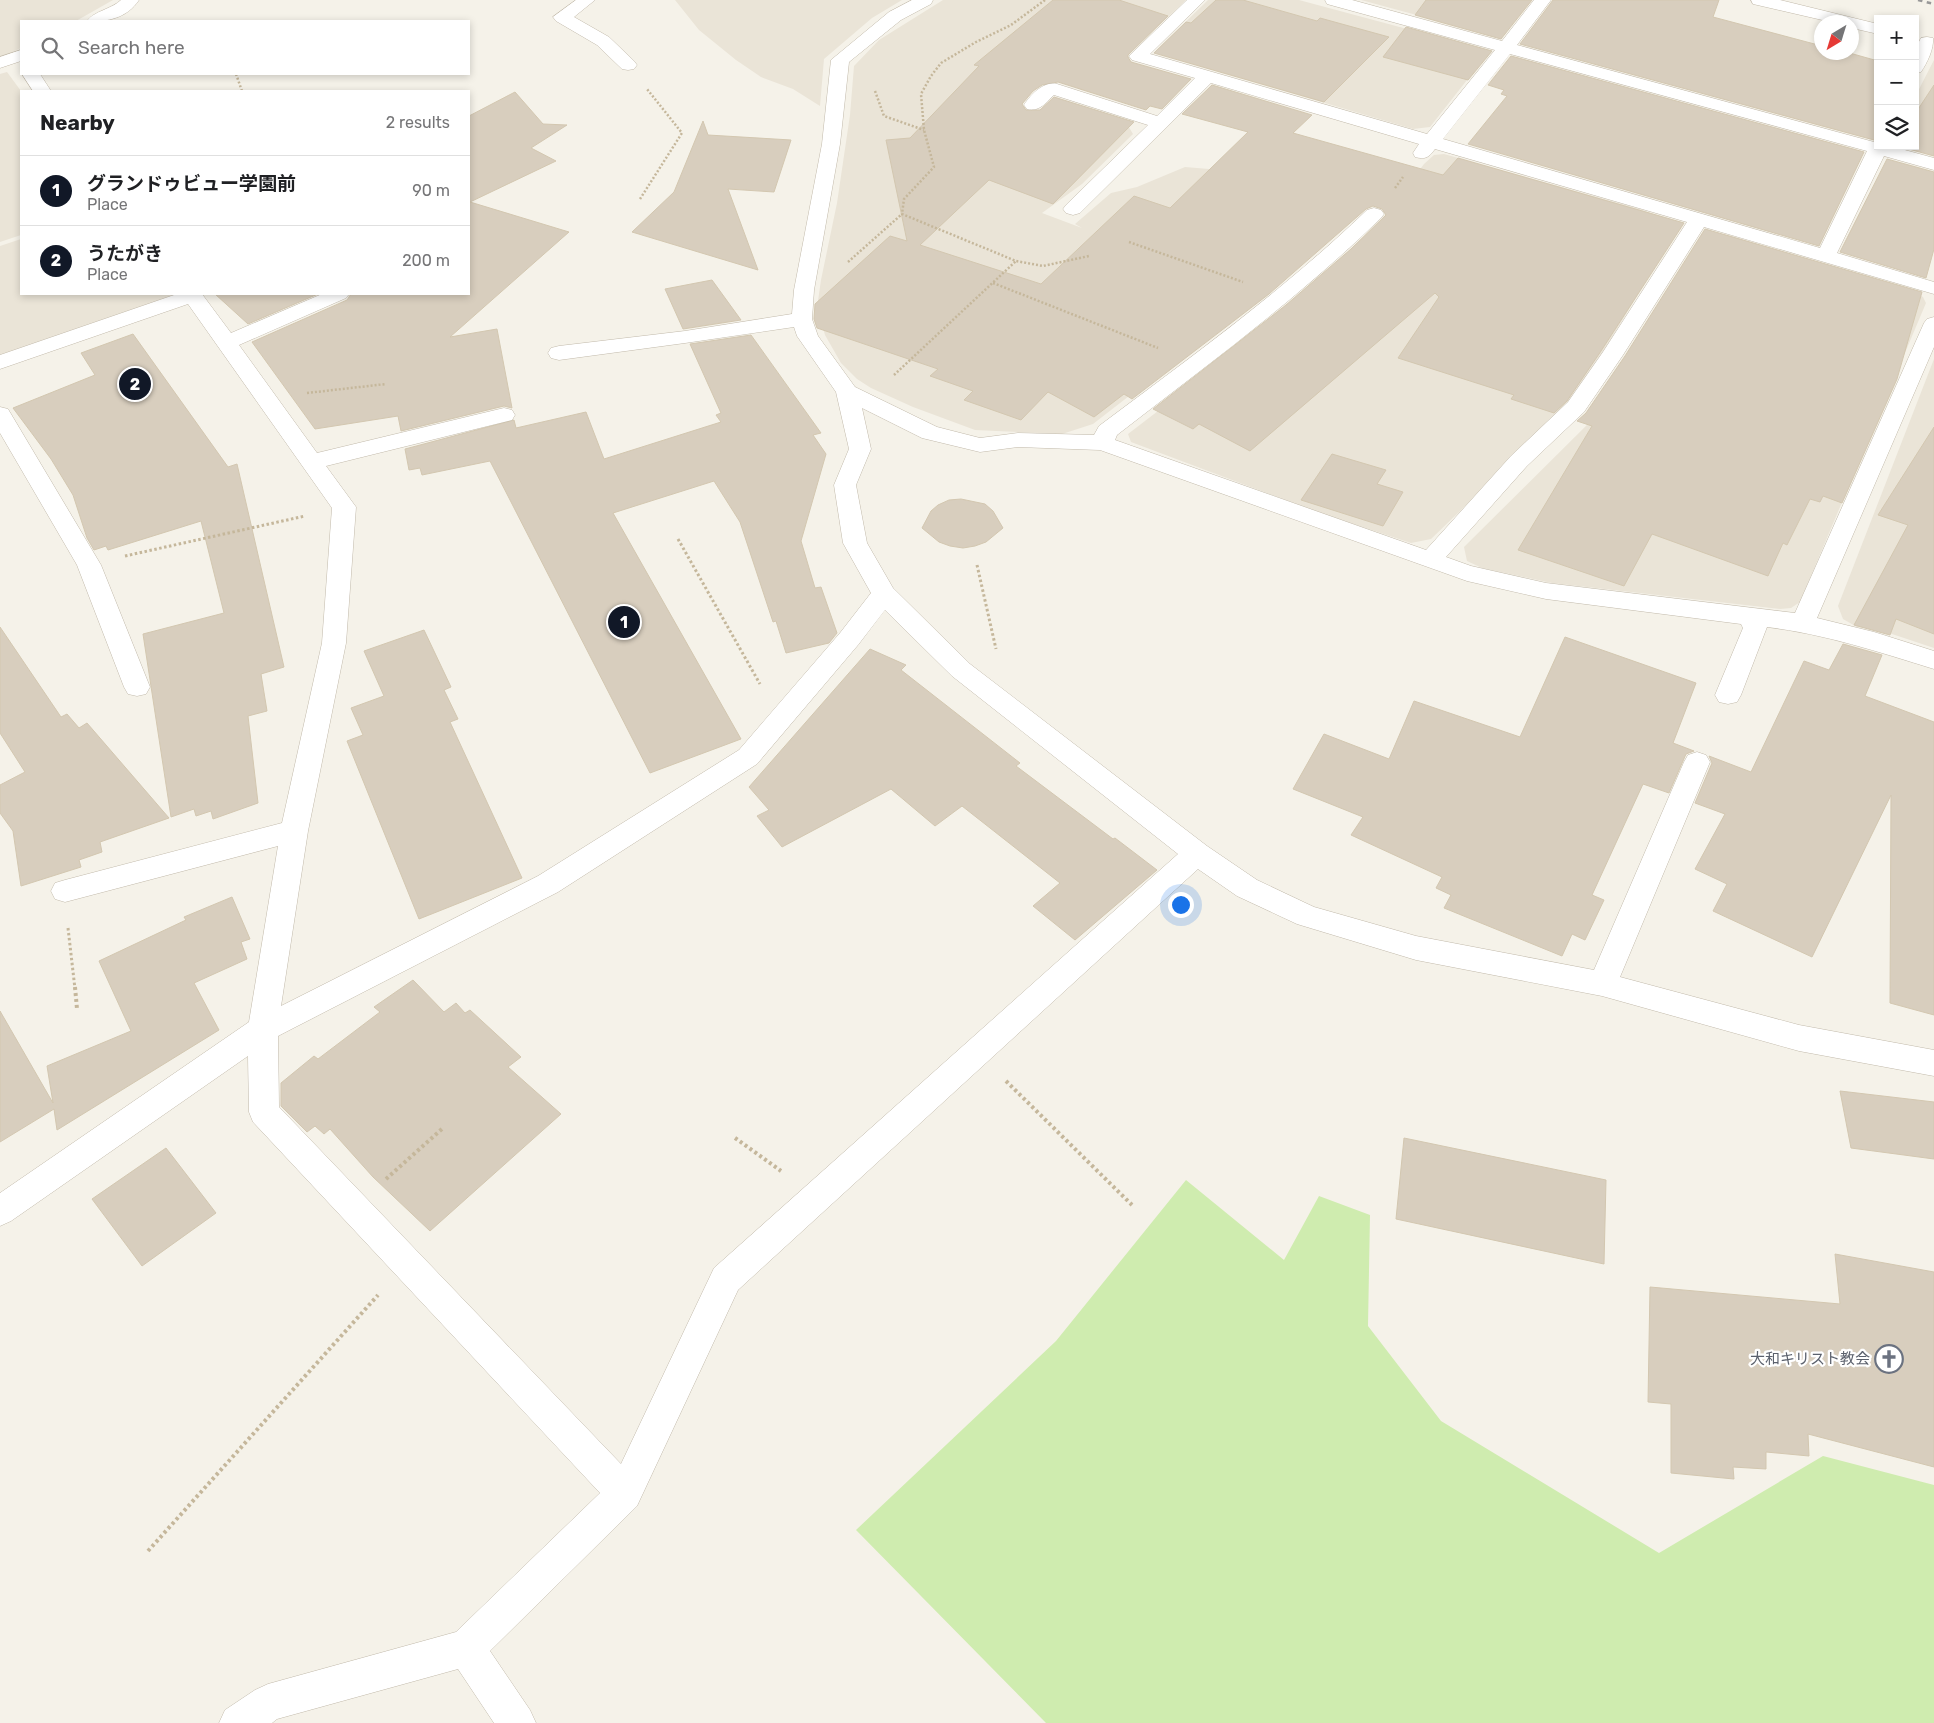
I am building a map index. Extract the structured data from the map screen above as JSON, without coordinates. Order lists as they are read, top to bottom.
{
  "places": {
    "church": ["大和キリスト教会"]
  },
  "north": "bottom left",
  "page": {
    "map_buttons": ["+", "−"],
    "search": "Search here",
    "heading": ["Nearby", "2 results"],
    "list": [
      {
        "mark": "1",
        "name": "グランドゥビュー学園前",
        "note": "Place",
        "value": "90 m"
      },
      {
        "mark": "2",
        "name": "うたがき",
        "note": "Place",
        "value": "200 m"
      }
    ],
    "pins": ["2", "1"]
  }
}
